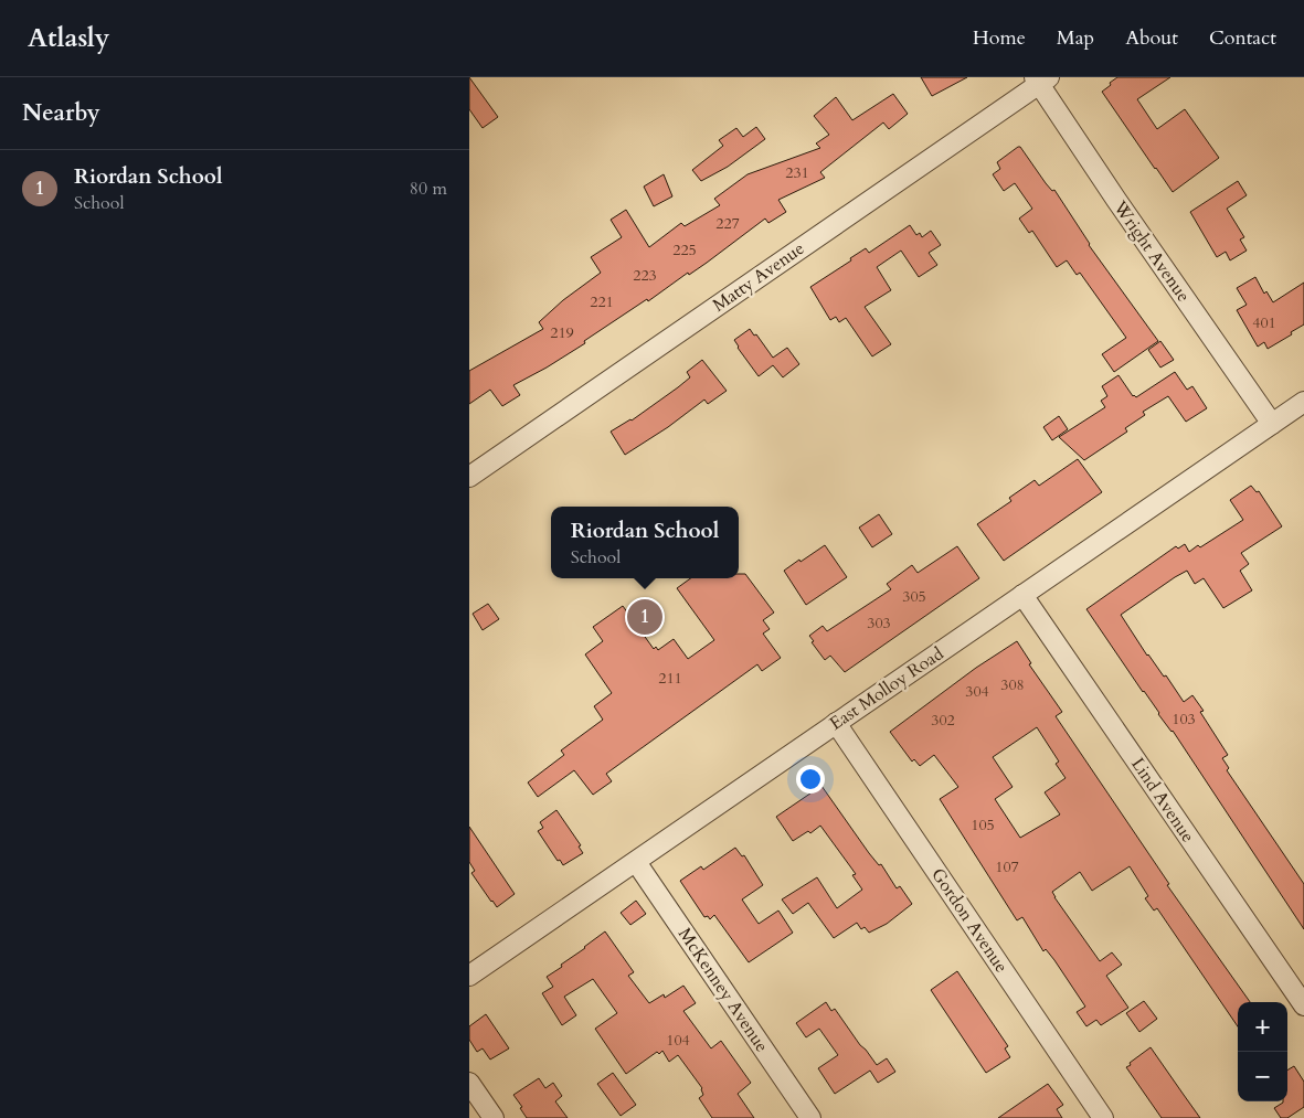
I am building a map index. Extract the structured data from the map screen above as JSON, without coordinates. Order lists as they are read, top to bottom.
{
  "streets": {
    "street": [
      "Wright Avenue",
      "Matty Avenue",
      "East Molloy Road",
      "Lind Avenue",
      "Gordon Avenue",
      "McKenney Avenue"
    ]
  },
  "crossings": [
    ["Wright Avenue", "Matty Avenue"],
    ["Wright Avenue", "East Molloy Road"],
    ["East Molloy Road", "Lind Avenue"],
    ["East Molloy Road", "Gordon Avenue"],
    ["East Molloy Road", "McKenney Avenue"]
  ],
  "house_numbers": [
    "231",
    "227",
    "225",
    "223",
    "221",
    "401",
    "219",
    "305",
    "303",
    "211",
    "308",
    "304",
    "103",
    "302",
    "105",
    "107",
    "104"
  ],
  "page": {
    "header": "Atlasly",
    "nav": [
      "Home",
      "Map",
      "About",
      "Contact"
    ],
    "heading": "Nearby",
    "list": [
      {
        "mark": "1",
        "name": "Riordan School",
        "note": "School",
        "value": "80 m"
      }
    ],
    "popup": ["Riordan School", "School"],
    "pins": "1",
    "map_buttons": ["+", "−"]
  }
}
